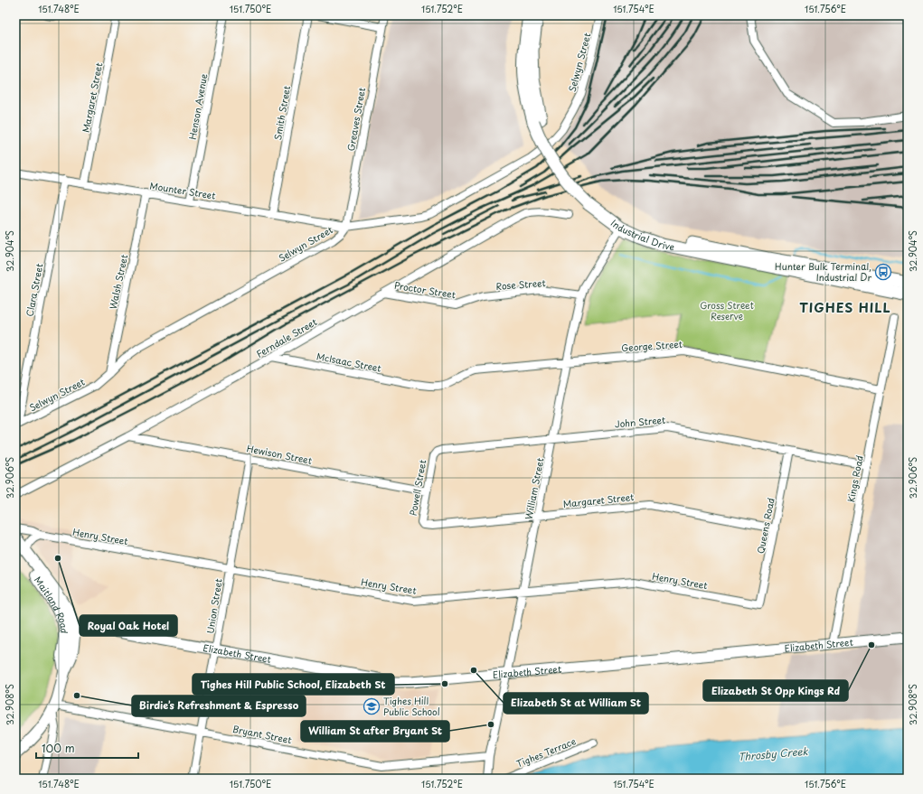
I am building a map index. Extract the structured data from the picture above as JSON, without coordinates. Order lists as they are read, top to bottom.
{
  "streets": {
    "highway": ["Industrial Drive"],
    "main road": ["Maitland Road", "Elizabeth Street"],
    "street": [
      "Selwyn Street",
      "Margaret Street",
      "Henson Avenue",
      "Smith Street",
      "Greaves Street",
      "Mounter Street",
      "Walsh Street",
      "Rose Street",
      "Clara Street",
      "Proctor Street",
      "Ferndale Street",
      "George Street",
      "McIsaac Street",
      "John Street",
      "Hewison Street",
      "Kings Road",
      "Powell Street",
      "William Street",
      "Queens Road",
      "Henry Street",
      "Union Street",
      "Bryant Street",
      "Tighes Terrace"
    ]
  },
  "crossings": [
    ["Selwyn Street", "Greaves Street"],
    ["Selwyn Street", "Mounter Street"],
    ["Selwyn Street", "Walsh Street"],
    ["Selwyn Street", "Clara Street"],
    ["Margaret Street", "Mounter Street"],
    ["Margaret Street", "Powell Street"],
    ["Margaret Street", "William Street"],
    ["Margaret Street", "Queens Road"],
    ["Henson Avenue", "Mounter Street"],
    ["Smith Street", "Mounter Street"],
    ["Greaves Street", "Mounter Street"],
    ["Mounter Street", "Walsh Street"],
    ["Mounter Street", "Clara Street"],
    ["Industrial Drive", "William Street"],
    ["Rose Street", "Proctor Street"],
    ["Rose Street", "William Street"],
    ["Proctor Street", "Ferndale Street"],
    ["Ferndale Street", "McIsaac Street"],
    ["Ferndale Street", "Hewison Street"],
    ["George Street", "McIsaac Street"],
    ["George Street", "Kings Road"],
    ["George Street", "William Street"],
    ["John Street", "Kings Road"],
    ["John Street", "Powell Street"],
    ["John Street", "William Street"],
    ["John Street", "Queens Road"],
    ["Hewison Street", "Powell Street"],
    ["Hewison Street", "Union Street"],
    ["Kings Road", "Elizabeth Street"],
    ["William Street", "Henry Street"],
    ["William Street", "Elizabeth Street"],
    ["William Street", "Bryant Street"],
    ["Queens Road", "Henry Street"],
    ["Henry Street", "Union Street"],
    ["Maitland Road", "Elizabeth Street"],
    ["Maitland Road", "Bryant Street"],
    ["Union Street", "Elizabeth Street"],
    ["Union Street", "Bryant Street"]
  ],
  "districts": ["TIGHES HILL"],
  "water": ["Throsby Creek"],
  "parks": ["Gross Street Reserve"],
  "places": {
    "bus stop": ["Hunter Bulk Terminal, Industrial Dr"],
    "other": [
      "Royal Oak Hotel",
      "Elizabeth St Opp Kings Rd",
      "Elizabeth St at William St",
      "Tighes Hill Public School, Elizabeth St",
      "Birdie’s Refreshment & Espresso",
      "William St after Bryant St"
    ],
    "school or university": ["Tighes Hill Public School"]
  },
  "scale_bar": "100 m",
  "coordinates": [
    "151.748°E",
    "151.750°E",
    "151.752°E",
    "151.754°E",
    "151.756°E",
    "32.904°S",
    "32.906°S",
    "32.908°S"
  ]
}
